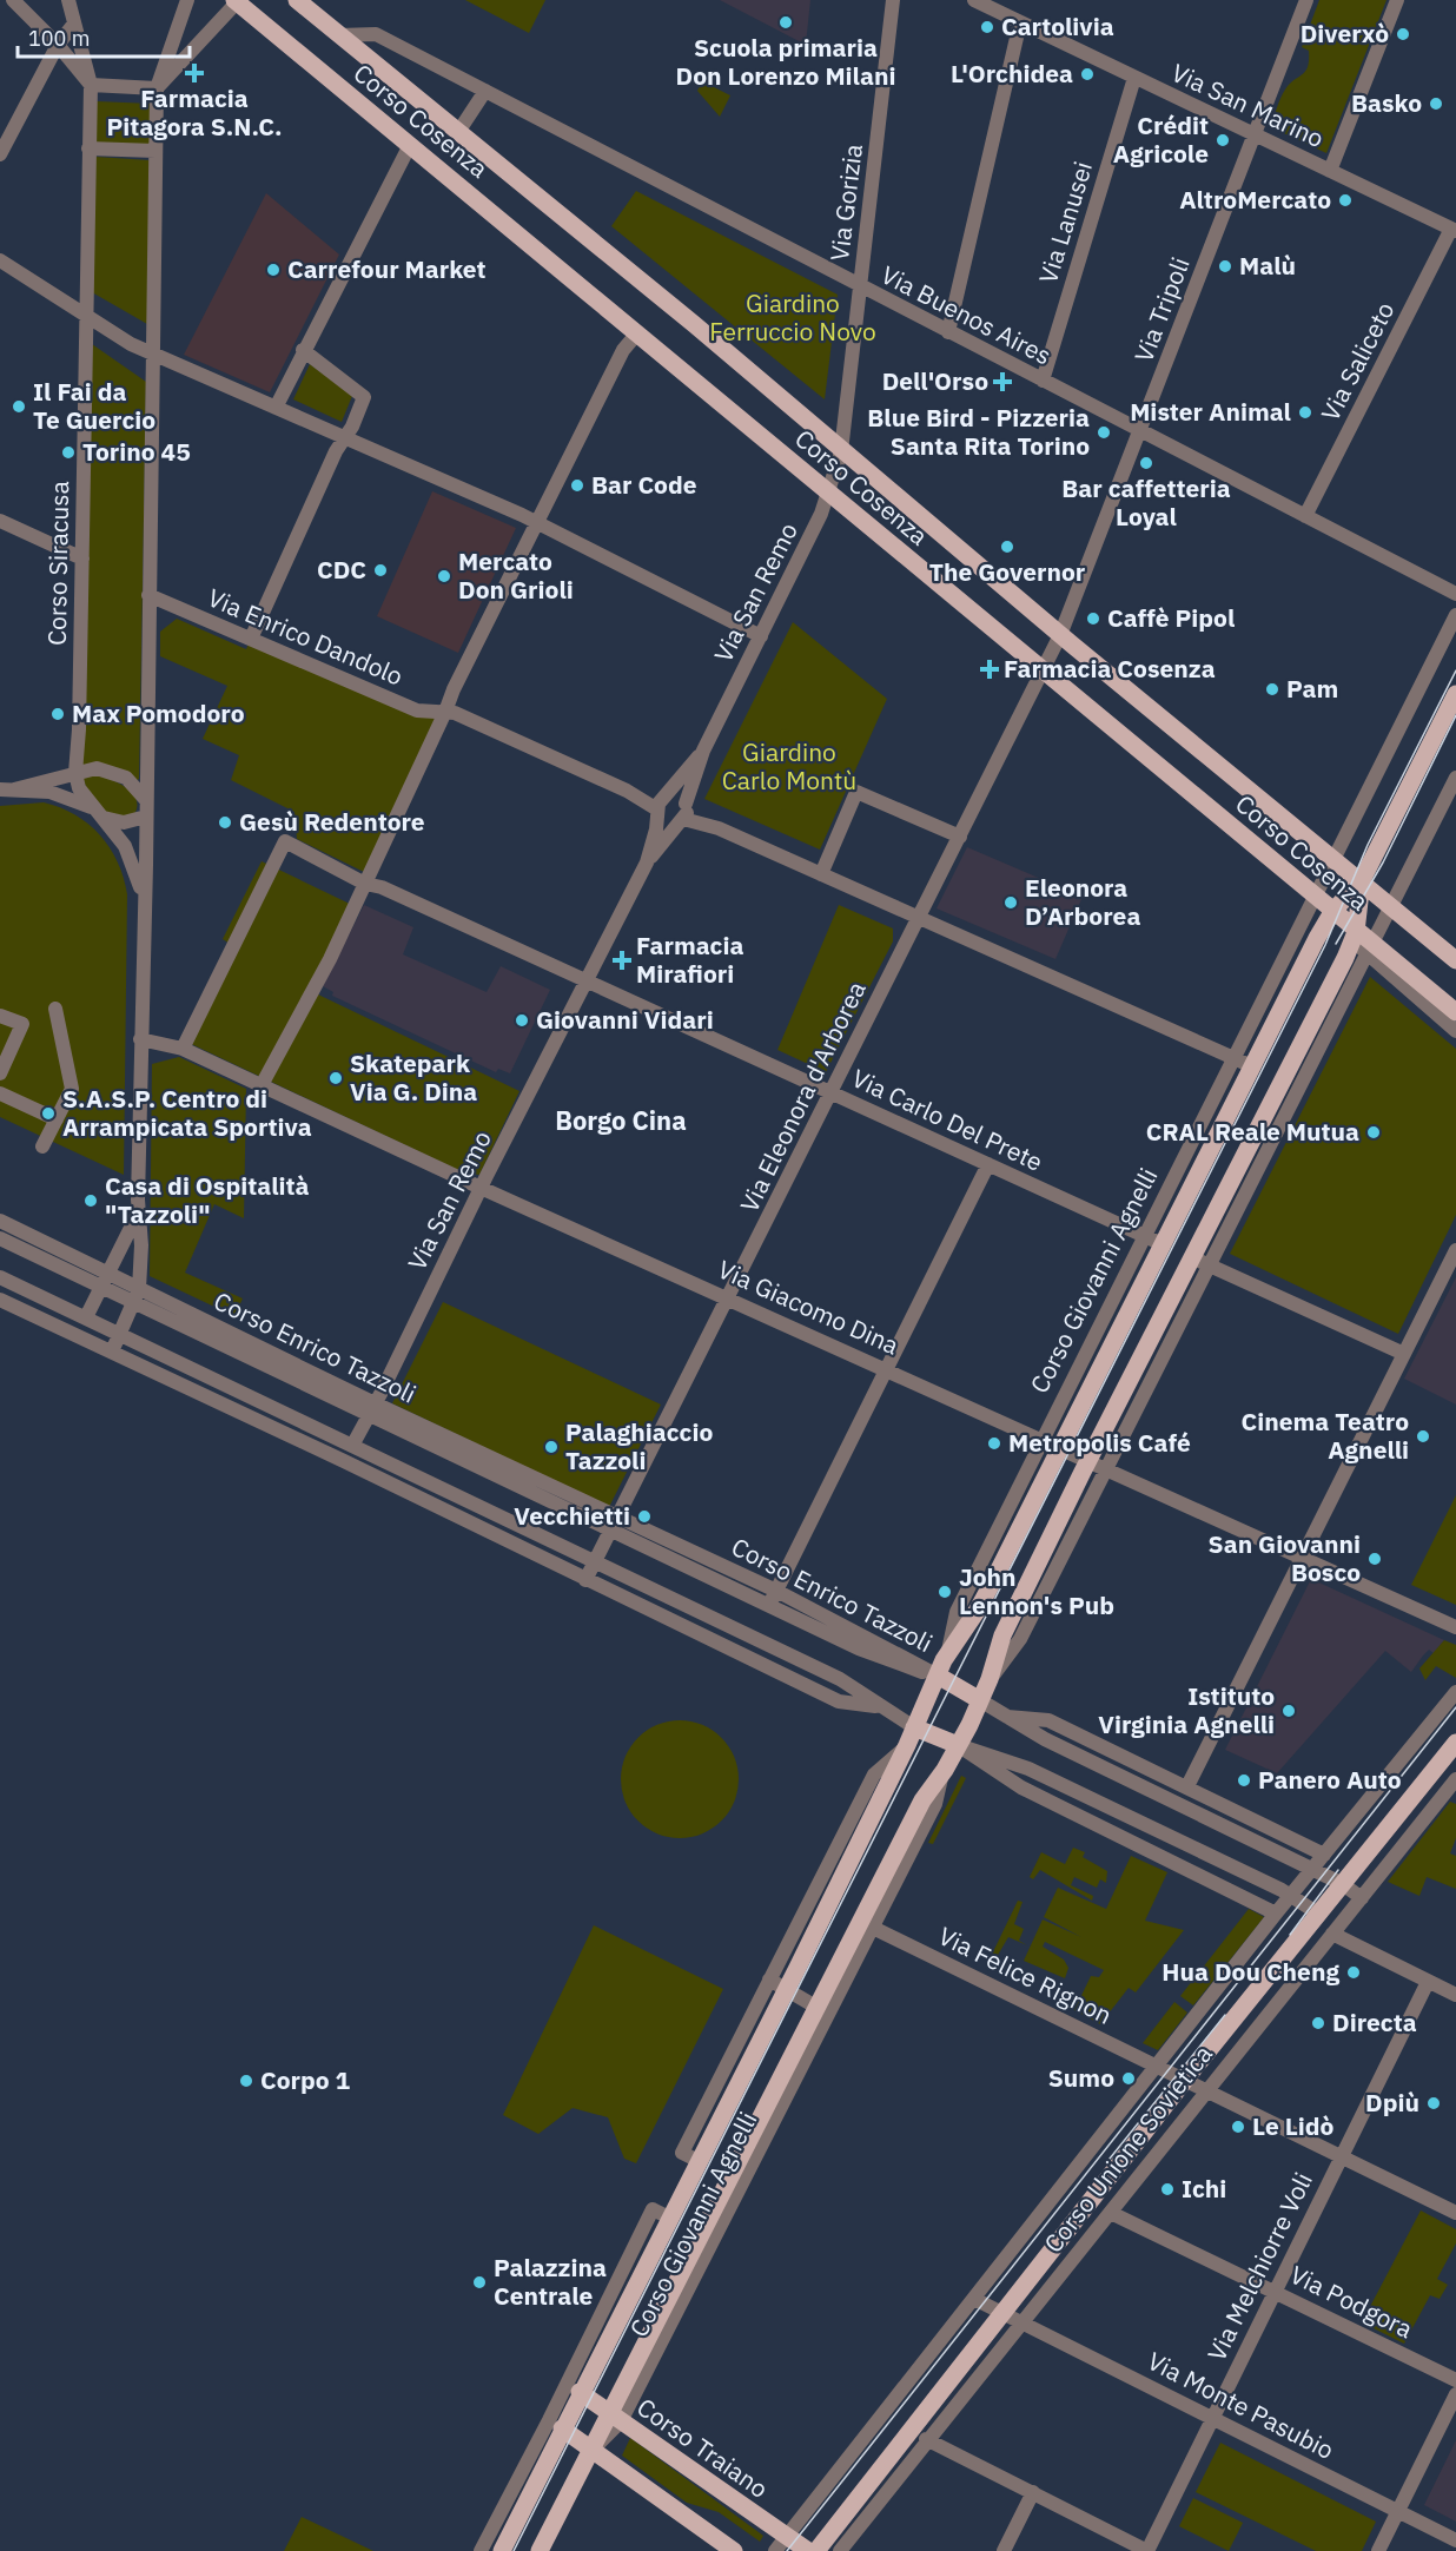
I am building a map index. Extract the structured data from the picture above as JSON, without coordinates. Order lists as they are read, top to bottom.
{
  "streets": {
    "main road": [
      "Corso Cosenza",
      "Corso Giovanni Agnelli",
      "Corso Unione Sovietica",
      "Corso Traiano"
    ],
    "street": [
      "Via San Marino",
      "Via Gorizia",
      "Via Lanusei",
      "Via Tripoli",
      "Via Buenos Aires",
      "Via Saliceto",
      "Corso Siracusa",
      "Via San Remo",
      "Via Enrico Dandolo",
      "Via Eleonora d'Arborea",
      "Via Carlo Del Prete",
      "Via Giacomo Dina",
      "Corso Enrico Tazzoli",
      "Via Felice Rignon",
      "Via Melchiorre Voli",
      "Via Podgora",
      "Via Monte Pasubio"
    ]
  },
  "crossings": [
    ["Via San Marino", "Via Lanusei"],
    ["Via San Marino", "Via Tripoli"],
    ["Via San Marino", "Via Saliceto"],
    ["Corso Cosenza", "Via Gorizia"],
    ["Corso Cosenza", "Via Tripoli"],
    ["Corso Cosenza", "Via Buenos Aires"],
    ["Corso Cosenza", "Via San Remo"],
    ["Corso Cosenza", "Via Eleonora d'Arborea"],
    ["Corso Cosenza", "Corso Giovanni Agnelli"],
    ["Via Gorizia", "Via Buenos Aires"],
    ["Via Gorizia", "Via San Remo"],
    ["Via Lanusei", "Via Buenos Aires"],
    ["Via Tripoli", "Via Buenos Aires"],
    ["Via Tripoli", "Via Eleonora d'Arborea"],
    ["Via Buenos Aires", "Via Saliceto"],
    ["Corso Siracusa", "Via Enrico Dandolo"],
    ["Corso Siracusa", "Via Giacomo Dina"],
    ["Corso Siracusa", "Corso Enrico Tazzoli"],
    ["Via San Remo", "Via Enrico Dandolo"],
    ["Via San Remo", "Via Carlo Del Prete"],
    ["Via San Remo", "Via Giacomo Dina"],
    ["Via San Remo", "Corso Enrico Tazzoli"],
    ["Via Eleonora d'Arborea", "Via Carlo Del Prete"],
    ["Via Eleonora d'Arborea", "Via Giacomo Dina"],
    ["Via Eleonora d'Arborea", "Corso Enrico Tazzoli"],
    ["Via Carlo Del Prete", "Corso Giovanni Agnelli"],
    ["Via Carlo Del Prete", "Via Giacomo Dina"],
    ["Corso Giovanni Agnelli", "Via Giacomo Dina"],
    ["Corso Giovanni Agnelli", "Corso Enrico Tazzoli"],
    ["Corso Giovanni Agnelli", "Via Felice Rignon"],
    ["Corso Giovanni Agnelli", "Corso Traiano"],
    ["Via Felice Rignon", "Corso Unione Sovietica"],
    ["Corso Unione Sovietica", "Via Podgora"],
    ["Corso Unione Sovietica", "Via Monte Pasubio"],
    ["Corso Unione Sovietica", "Corso Traiano"],
    ["Via Melchiorre Voli", "Via Podgora"],
    ["Via Melchiorre Voli", "Via Monte Pasubio"]
  ],
  "districts": ["Borgo Cina"],
  "parks": ["Giardino Ferruccio Novo", "Giardino Carlo Montù"],
  "places": {
    "other": [
      "Scuola primaria Don Lorenzo Milani",
      "Cartolivia",
      "Diverxò",
      "L'Orchidea",
      "Basko",
      "Crédit Agricole",
      "AltroMercato",
      "Malù",
      "Carrefour Market",
      "Il Fai da Te Guercio",
      "Mister Animal",
      "Blue Bird - Pizzeria Santa Rita Torino",
      "Torino 45",
      "Bar caffetteria Loyal",
      "Bar Code",
      "The Governor",
      "CDC",
      "Mercato Don Grioli",
      "Caffè Pipol",
      "Pam",
      "Max Pomodoro",
      "Gesù Redentore",
      "Eleonora D’Arborea",
      "Giovanni Vidari",
      "Skatepark Via G. Dina",
      "S.A.S.P. Centro di Arrampicata Sportiva",
      "CRAL Reale Mutua",
      "Casa di Ospitalità \"Tazzoli\"",
      "Cinema Teatro Agnelli",
      "Metropolis Café",
      "Palaghiaccio Tazzoli",
      "Vecchietti",
      "San Giovanni Bosco",
      "John Lennon's Pub",
      "Istituto Virginia Agnelli",
      "Panero Auto",
      "Hua Dou Cheng",
      "Directa",
      "Sumo",
      "Corpo 1",
      "Dpiù",
      "Le Lidò",
      "Ichi",
      "Palazzina Centrale"
    ],
    "health": [
      "Farmacia Pitagora S.N.C.",
      "Dell'Orso",
      "Farmacia Cosenza",
      "Farmacia Mirafiori"
    ]
  },
  "scale_bar": "100 m"
}
